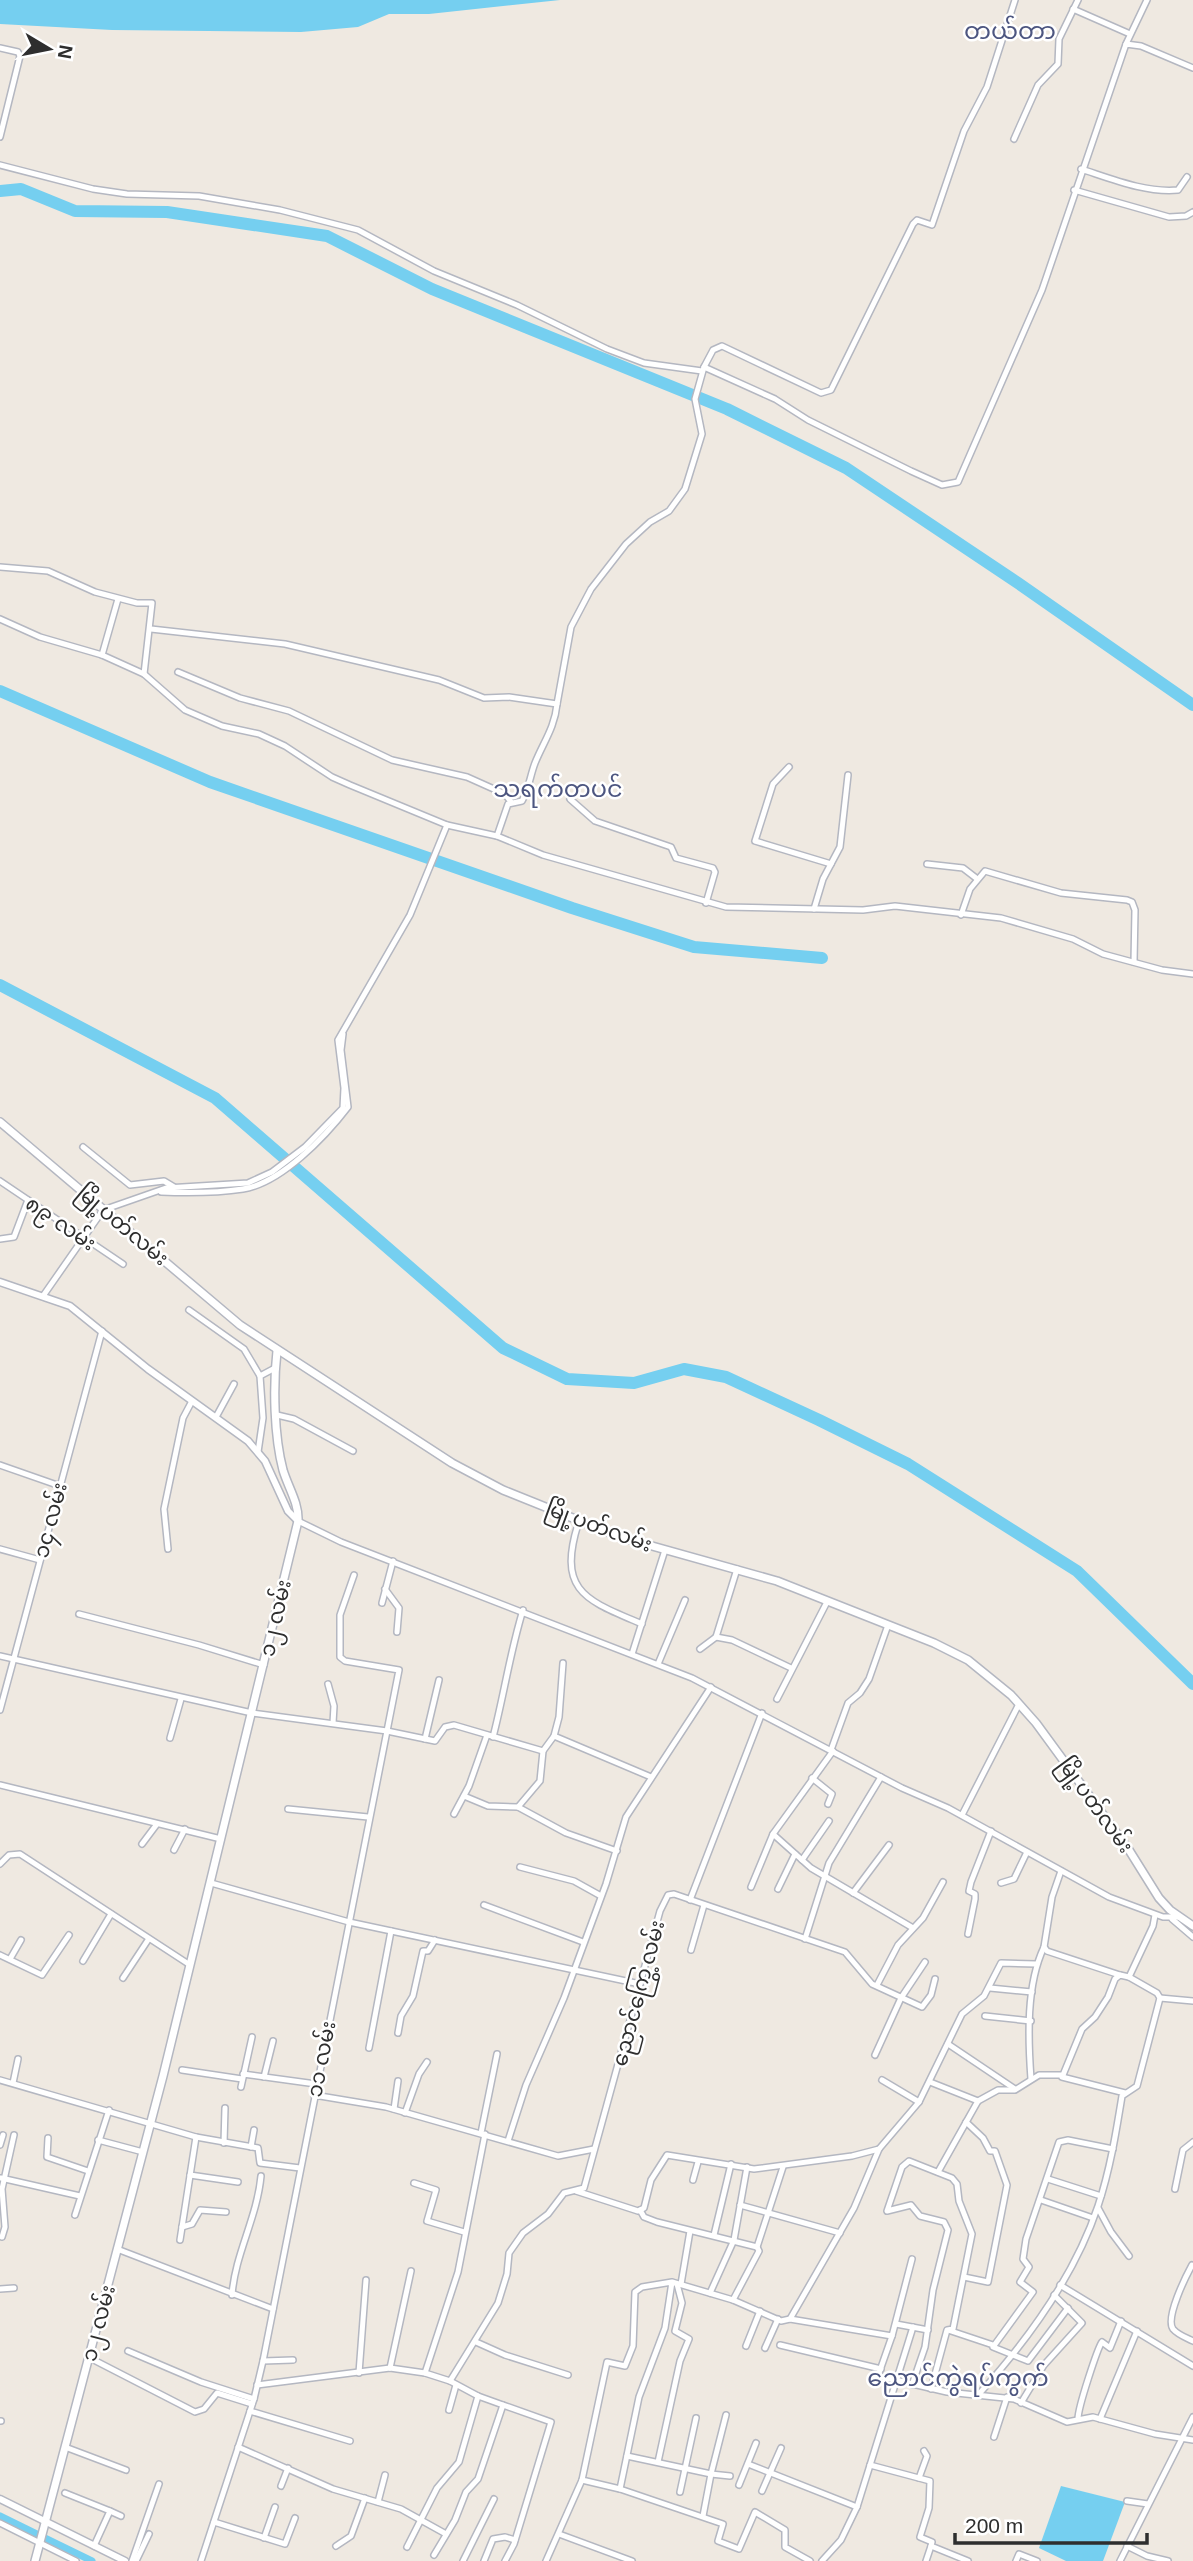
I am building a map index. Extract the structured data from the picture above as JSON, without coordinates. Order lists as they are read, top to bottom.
{
  "streets": {
    "main road": ["မြို့ပတ်လမ်း", "၁၂ လမ်း"],
    "street": [
      "၈၉ လမ်း",
      "၁၄ လမ်း",
      "ညောင်ကြွေ့လမ်း",
      "၁၁ လမ်း"
    ]
  },
  "crossings": [
    ["မြို့ပတ်လမ်း", "၁၂ လမ်း"]
  ],
  "districts": ["တယ်တာ", "သရက်တပင်", "ညောင်ကွဲရပ်ကွက်"],
  "scale_bar": "200 m",
  "north": "right"
}
